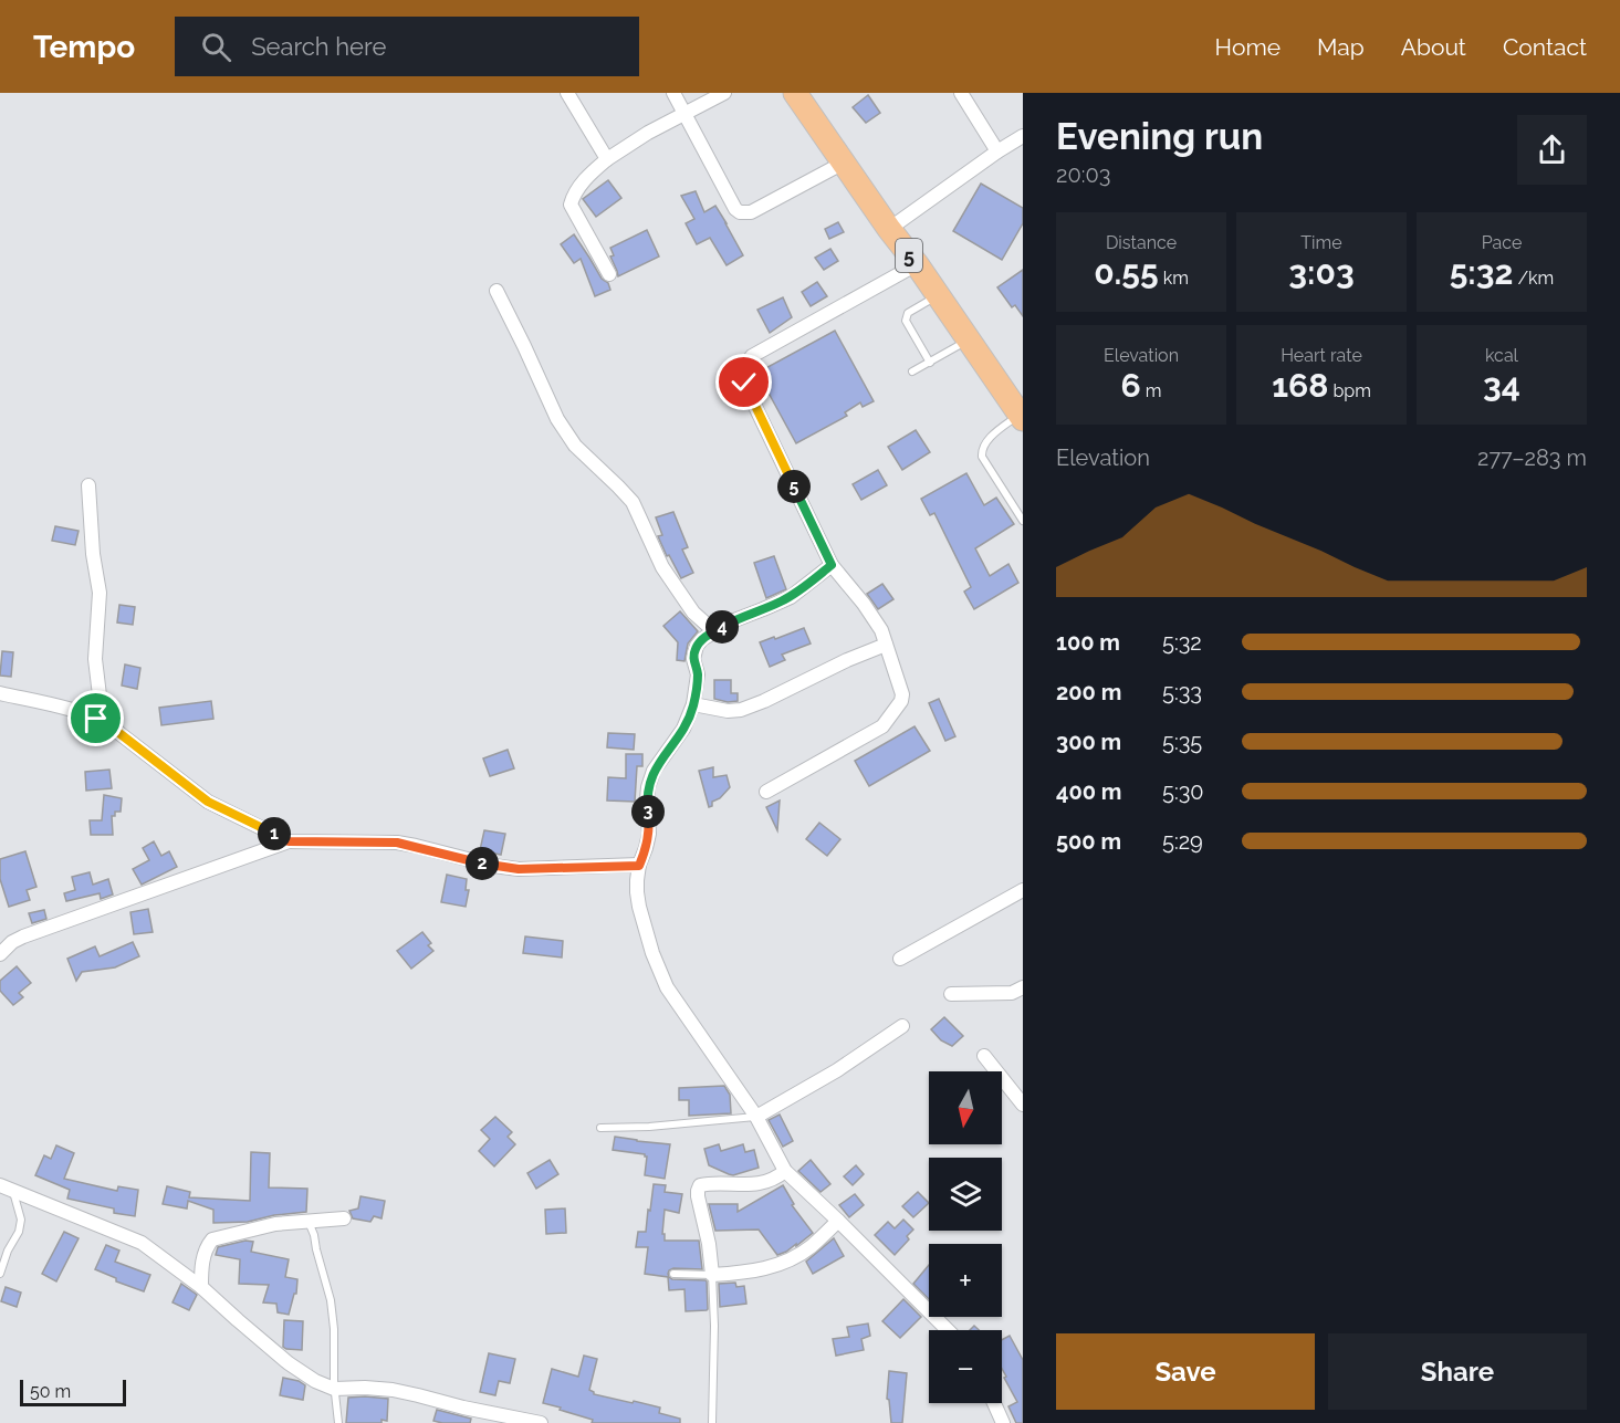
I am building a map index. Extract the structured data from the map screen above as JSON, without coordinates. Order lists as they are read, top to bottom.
{
  "streets": {
    "highway": ["5"]
  },
  "scale_bar": "50 m",
  "north": "bottom",
  "page": {
    "header": "Tempo",
    "search": "Search here",
    "nav": [
      "Home",
      "Map",
      "About",
      "Contact"
    ],
    "heading": ["Evening run", "20:03"],
    "stats": [
      ["Distance", "0.55 km"],
      ["Time", "3:03"],
      ["Pace", "5:32 /km"],
      ["Elevation", "6 m"],
      ["Heart rate", "168 bpm"],
      ["kcal", "34"]
    ],
    "chart": ["Elevation", "277–283 m"],
    "pins": [
      "5",
      "4",
      "3",
      "1",
      "2"
    ],
    "list": [
      {
        "name": "100 m",
        "note": "5:32"
      },
      {
        "name": "200 m",
        "note": "5:33"
      },
      {
        "name": "300 m",
        "note": "5:35"
      },
      {
        "name": "400 m",
        "note": "5:30"
      },
      {
        "name": "500 m",
        "note": "5:29"
      }
    ],
    "map_buttons": ["+", "−"],
    "buttons": ["Save", "Share"],
    "scale": "50 m"
  }
}
